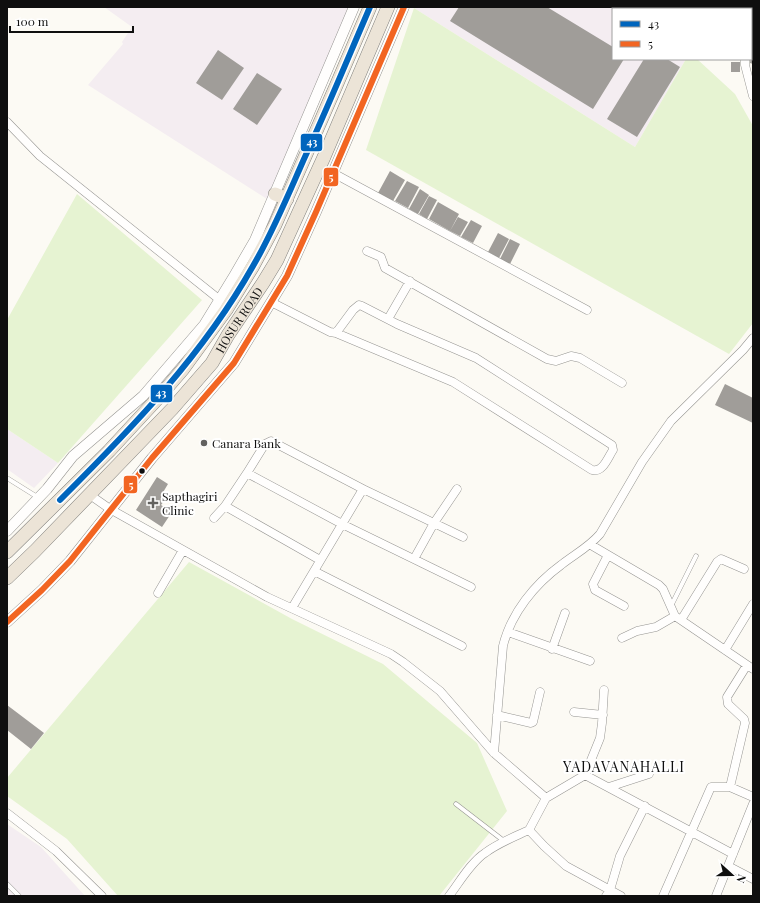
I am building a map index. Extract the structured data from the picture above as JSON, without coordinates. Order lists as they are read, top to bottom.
{
  "streets": {
    "highway": ["HOSUR ROAD"]
  },
  "districts": ["YADAVANAHALLI"],
  "places": {
    "other": ["Canara Bank"],
    "health": ["Sapthagiri Clinic"]
  },
  "lines": ["transit line 43", "transit line 5"],
  "legend": ["43", "5"],
  "scale_bar": "100 m",
  "north": "right"
}
